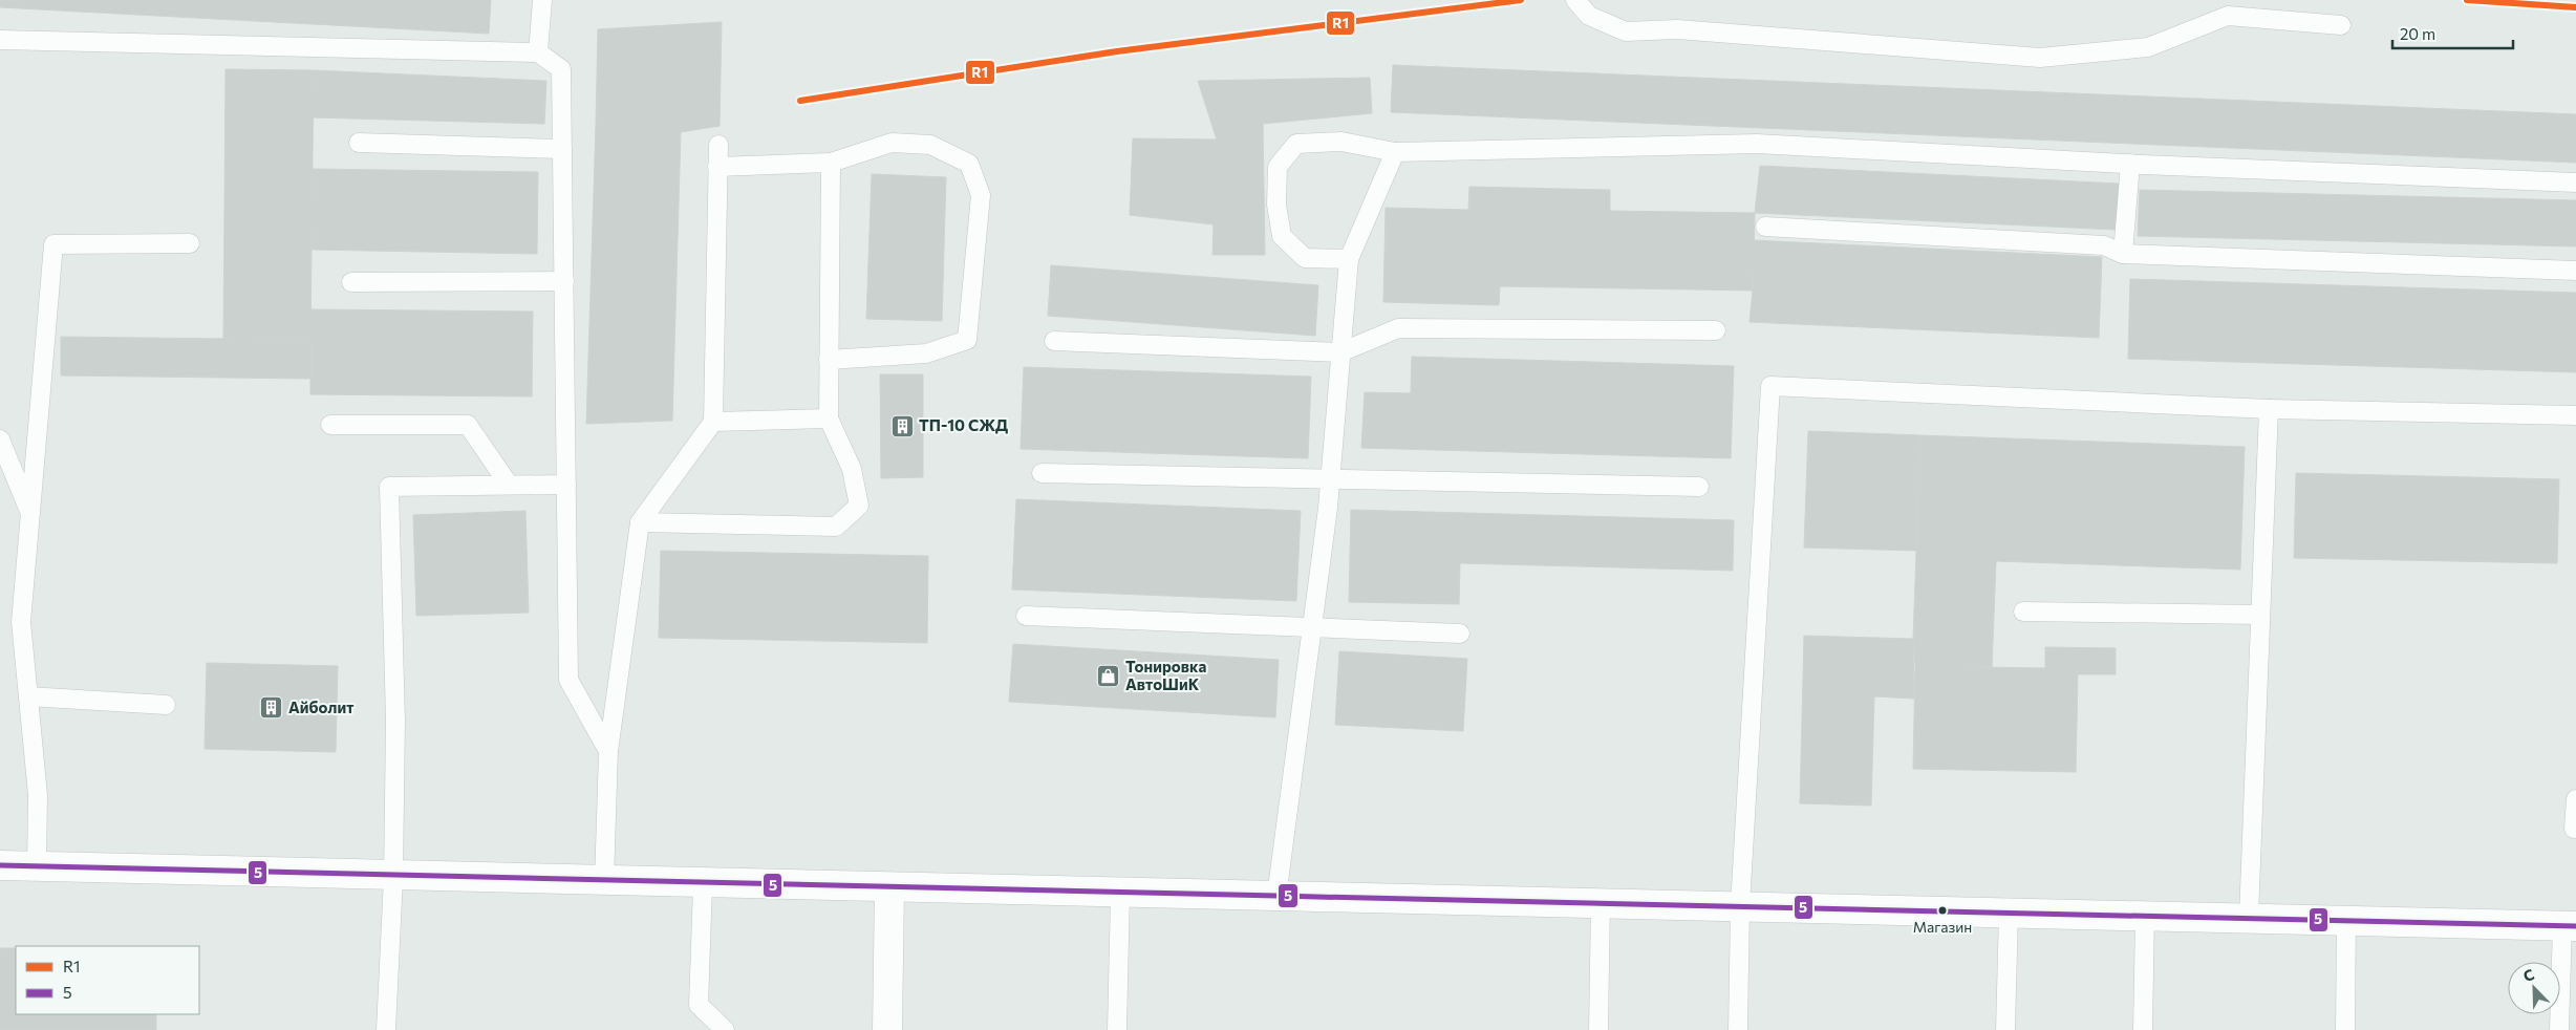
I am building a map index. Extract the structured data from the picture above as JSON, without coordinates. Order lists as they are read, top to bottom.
{
  "places": {
    "building": ["ТП-10 СЖД", "Айболит"],
    "shop": ["Тонировка АвтоШиК"],
    "other": ["Магазин"]
  },
  "lines": ["transit line R1", "transit line 5"],
  "legend": ["R1", "5"],
  "scale_bar": "20 m",
  "north": "top left"
}
